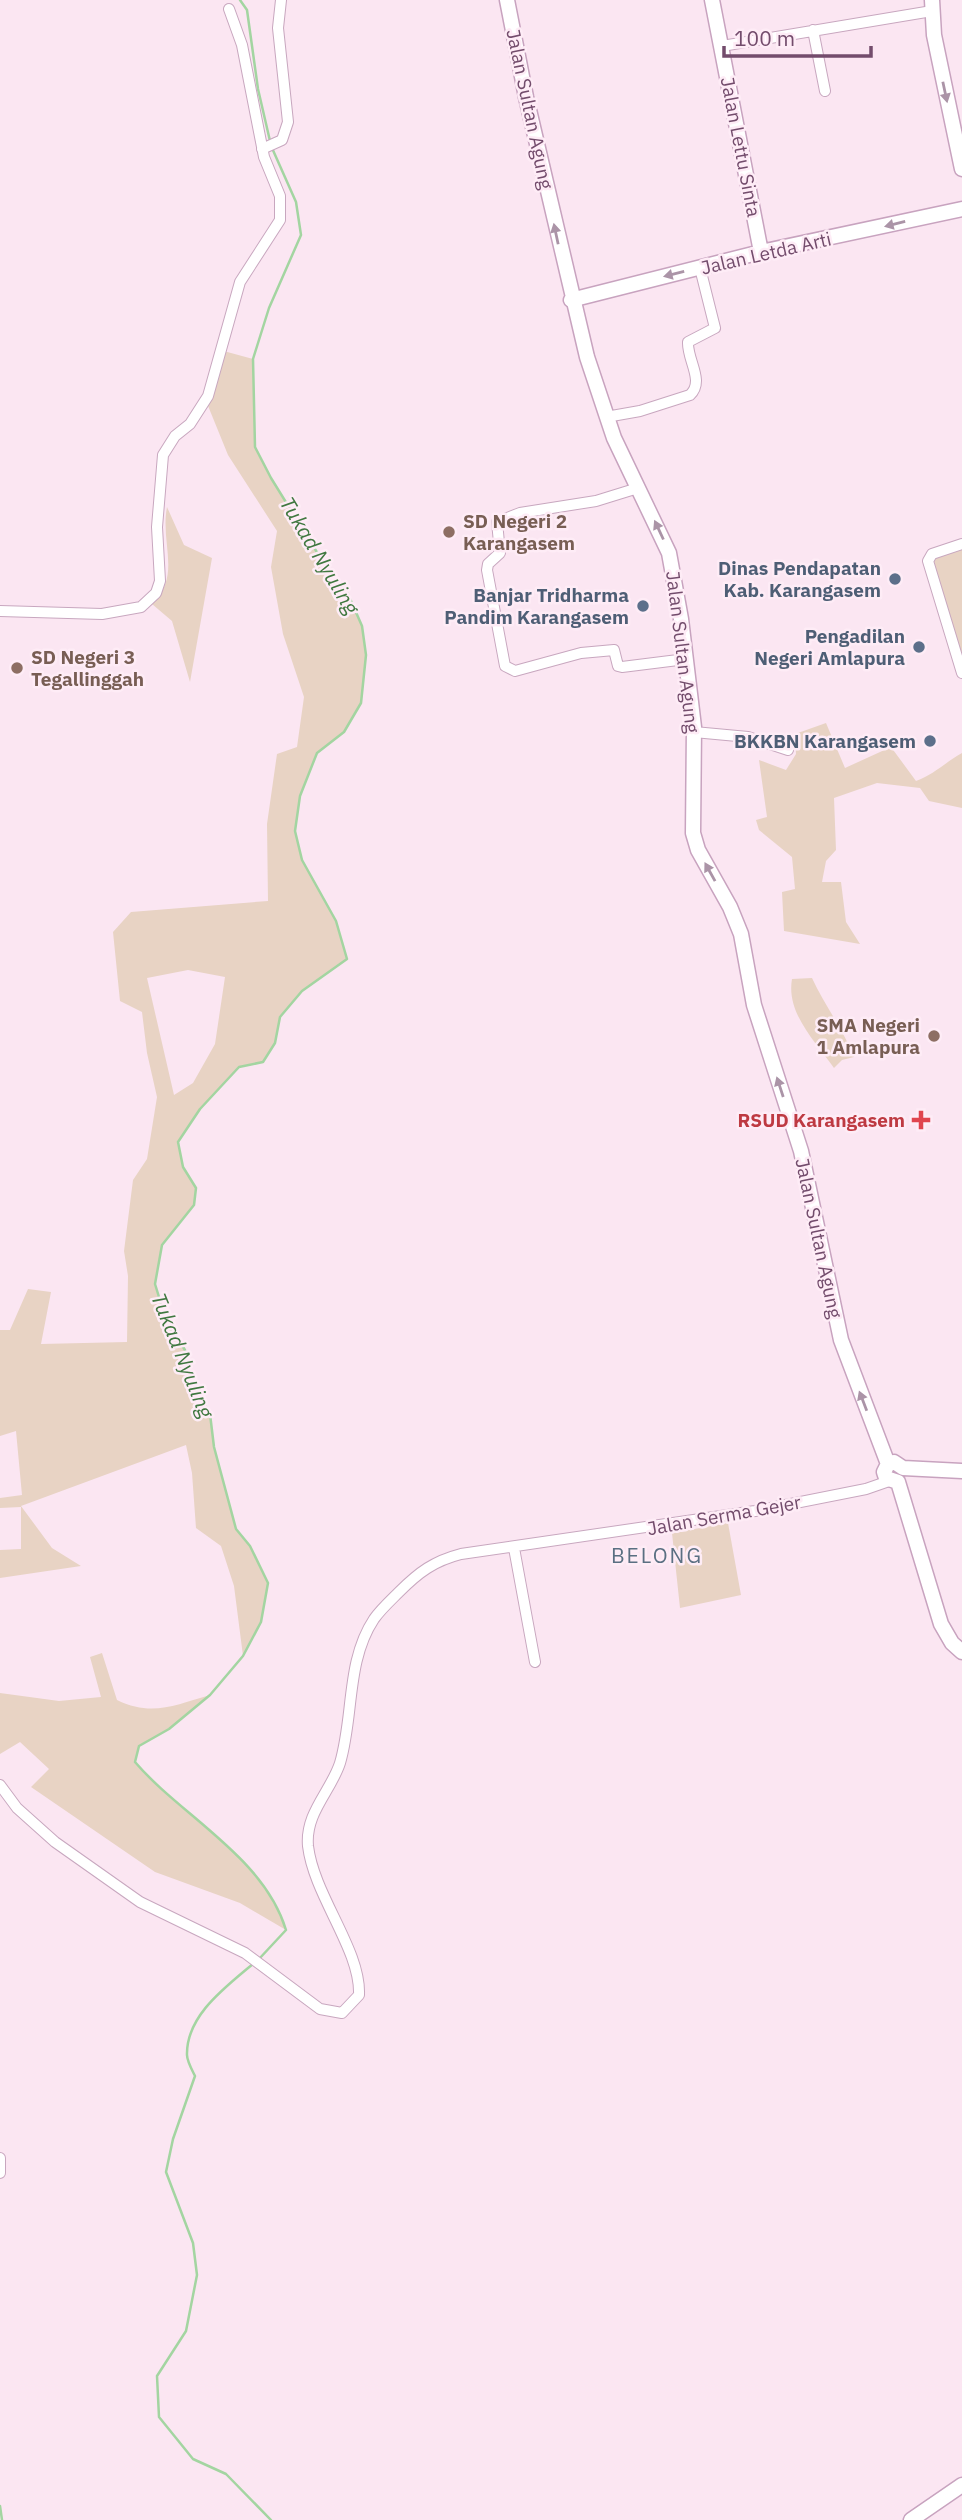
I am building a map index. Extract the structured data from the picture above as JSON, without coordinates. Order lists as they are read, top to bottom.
{
  "streets": {
    "street": [
      "Jalan Sultan Agung",
      "Jalan Lettu Sinta",
      "Jalan Letda Arti",
      "Jalan Serma Gejer"
    ]
  },
  "crossings": [
    ["Jalan Sultan Agung", "Jalan Letda Arti"],
    ["Jalan Sultan Agung", "Jalan Serma Gejer"],
    ["Jalan Lettu Sinta", "Jalan Letda Arti"]
  ],
  "one_way": ["Jalan Sultan Agung", "Jalan Letda Arti"],
  "districts": ["BELONG"],
  "water": ["Tukad Nyuling"],
  "places": {
    "other": [
      "SD Negeri 2 Karangasem",
      "Dinas Pendapatan Kab. Karangasem",
      "Banjar Tridharma Pandim Karangasem",
      "Pengadilan Negeri Amlapura",
      "SD Negeri 3 Tegallinggah",
      "BKKBN Karangasem",
      "SMA Negeri 1 Amlapura"
    ],
    "health": ["RSUD Karangasem"]
  },
  "scale_bar": "100 m"
}
